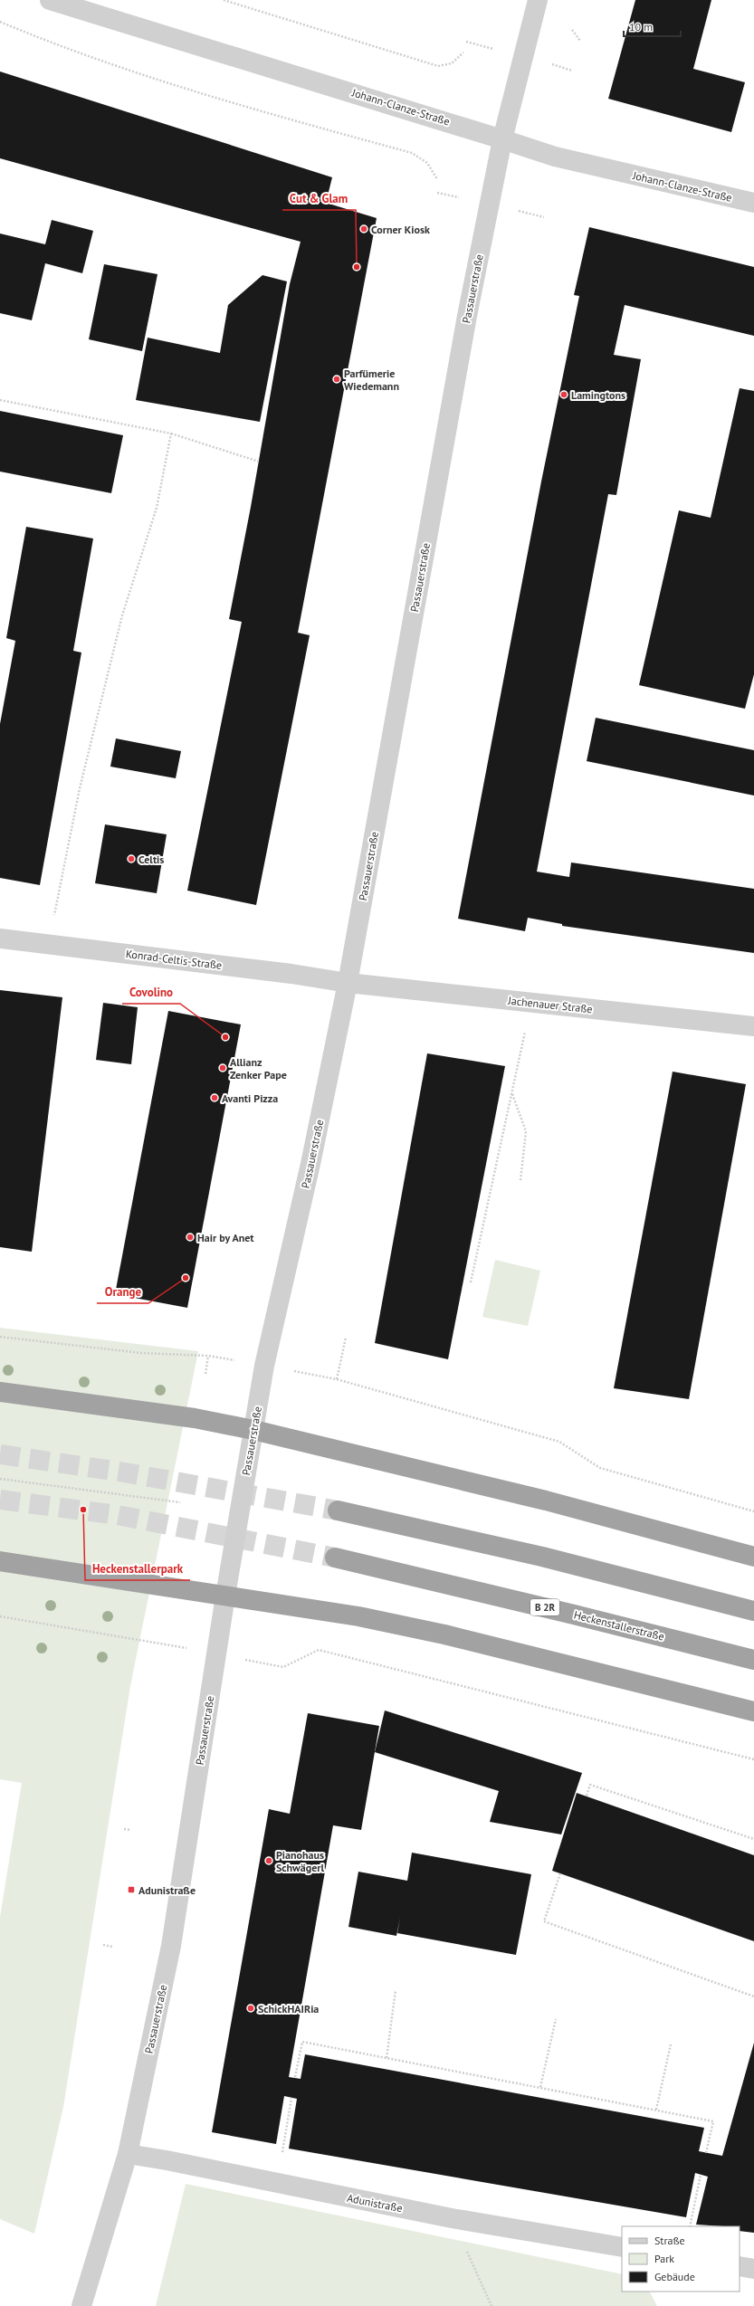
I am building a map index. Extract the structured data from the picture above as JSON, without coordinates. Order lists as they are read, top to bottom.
{
  "streets": {
    "highway": ["B 2R", "Heckenstallerstraße"],
    "street": [
      "Johann-Clanze-Straße",
      "Passauerstraße",
      "Konrad-Celtis-Straße",
      "Jachenauer Straße",
      "Adunistraße"
    ]
  },
  "crossings": [
    ["Johann-Clanze-Straße", "Passauerstraße"],
    ["Passauerstraße", "Konrad-Celtis-Straße"],
    ["Passauerstraße", "Jachenauer Straße"],
    ["Passauerstraße", "Adunistraße"],
    ["Konrad-Celtis-Straße", "Jachenauer Straße"]
  ],
  "places": {
    "other": [
      "Corner Kiosk",
      "Cut & Glam",
      "Parfümerie Wiedemann",
      "Lamingtons",
      "Celtis",
      "Covolino",
      "Allianz Zenker Pape",
      "Avanti Pizza",
      "Hair by Anet",
      "Orange",
      "Heckenstallerpark",
      "Pianohaus Schwägerl",
      "SchickHAIRia"
    ],
    "transit": ["Adunistraße"]
  },
  "legend": ["Straße", "Park", "Gebäude"],
  "scale_bar": "10 m"
}
